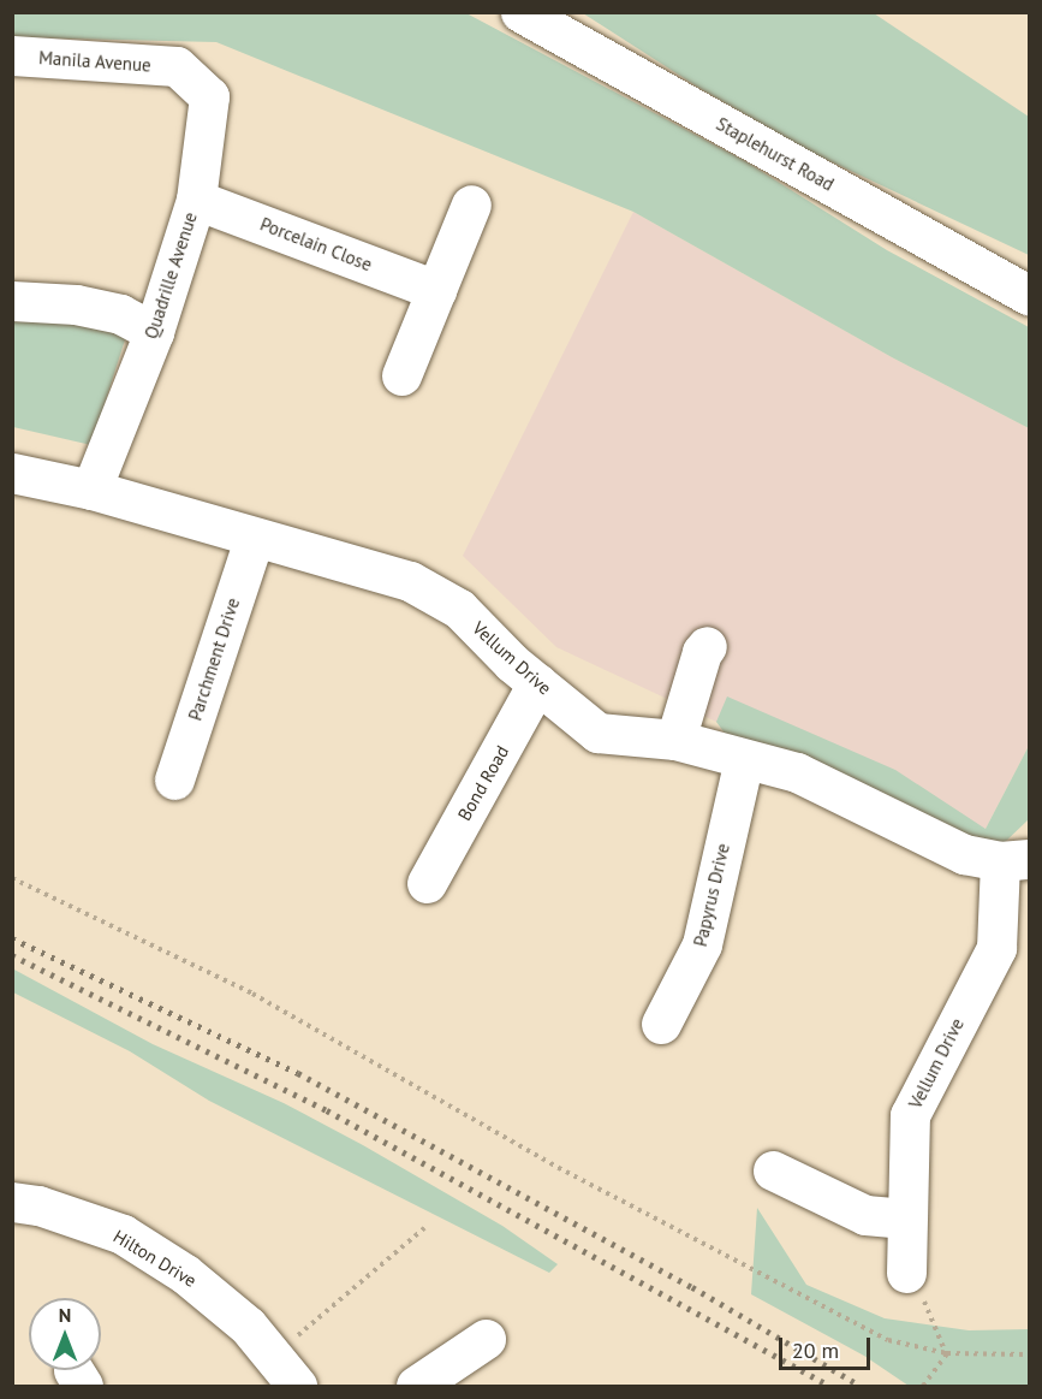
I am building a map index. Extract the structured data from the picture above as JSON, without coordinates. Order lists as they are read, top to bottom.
{
  "streets": {
    "street": [
      "Manila Avenue",
      "Staplehurst Road",
      "Porcelain Close",
      "Quadrille Avenue",
      "Vellum Drive",
      "Parchment Drive",
      "Bond Road",
      "Papyrus Drive",
      "Hilton Drive"
    ]
  },
  "crossings": [
    ["Manila Avenue", "Quadrille Avenue"],
    ["Porcelain Close", "Quadrille Avenue"],
    ["Quadrille Avenue", "Vellum Drive"],
    ["Vellum Drive", "Parchment Drive"],
    ["Vellum Drive", "Bond Road"],
    ["Vellum Drive", "Papyrus Drive"]
  ],
  "scale_bar": "20 m",
  "north": "top"
}
